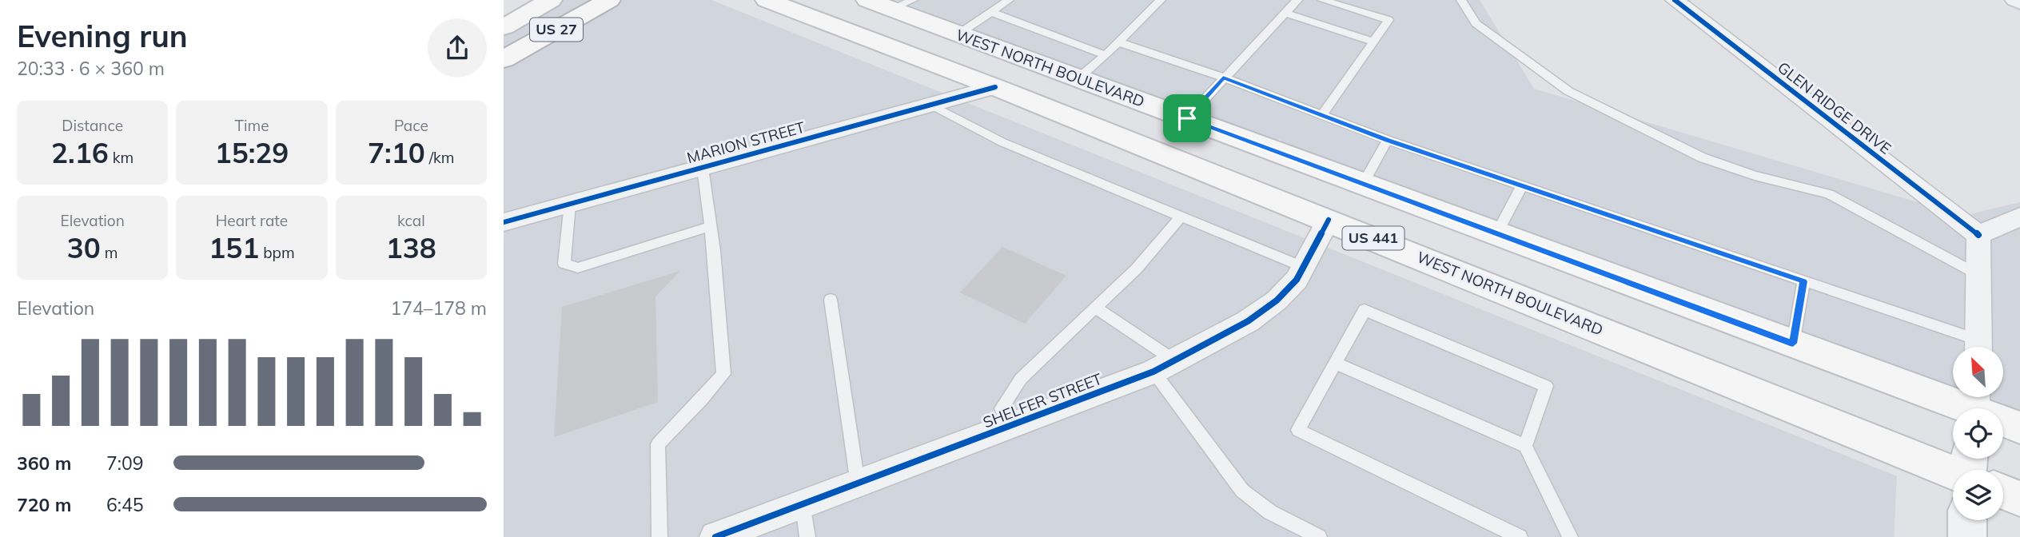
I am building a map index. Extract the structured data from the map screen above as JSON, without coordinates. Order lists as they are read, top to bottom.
{
  "streets": {
    "main road": ["US 27", "WEST NORTH BOULEVARD", "US 441"],
    "street": ["GLEN RIDGE DRIVE", "MARION STREET", "SHELFER STREET"]
  },
  "crossings": [
    ["WEST NORTH BOULEVARD", "MARION STREET"],
    ["WEST NORTH BOULEVARD", "SHELFER STREET"]
  ],
  "north": "top left",
  "page": {
    "heading": ["Evening run", "20:33 · 6 × 360 m"],
    "stats": [
      ["Distance", "2.16 km"],
      ["Time", "15:29"],
      ["Pace", "7:10 /km"],
      ["Elevation", "30 m"],
      ["Heart rate", "151 bpm"],
      ["kcal", "138"]
    ],
    "chart": ["Elevation", "174–178 m"],
    "list": [
      {
        "name": "360 m",
        "note": "7:09"
      },
      {
        "name": "720 m",
        "note": "6:45"
      }
    ]
  }
}
